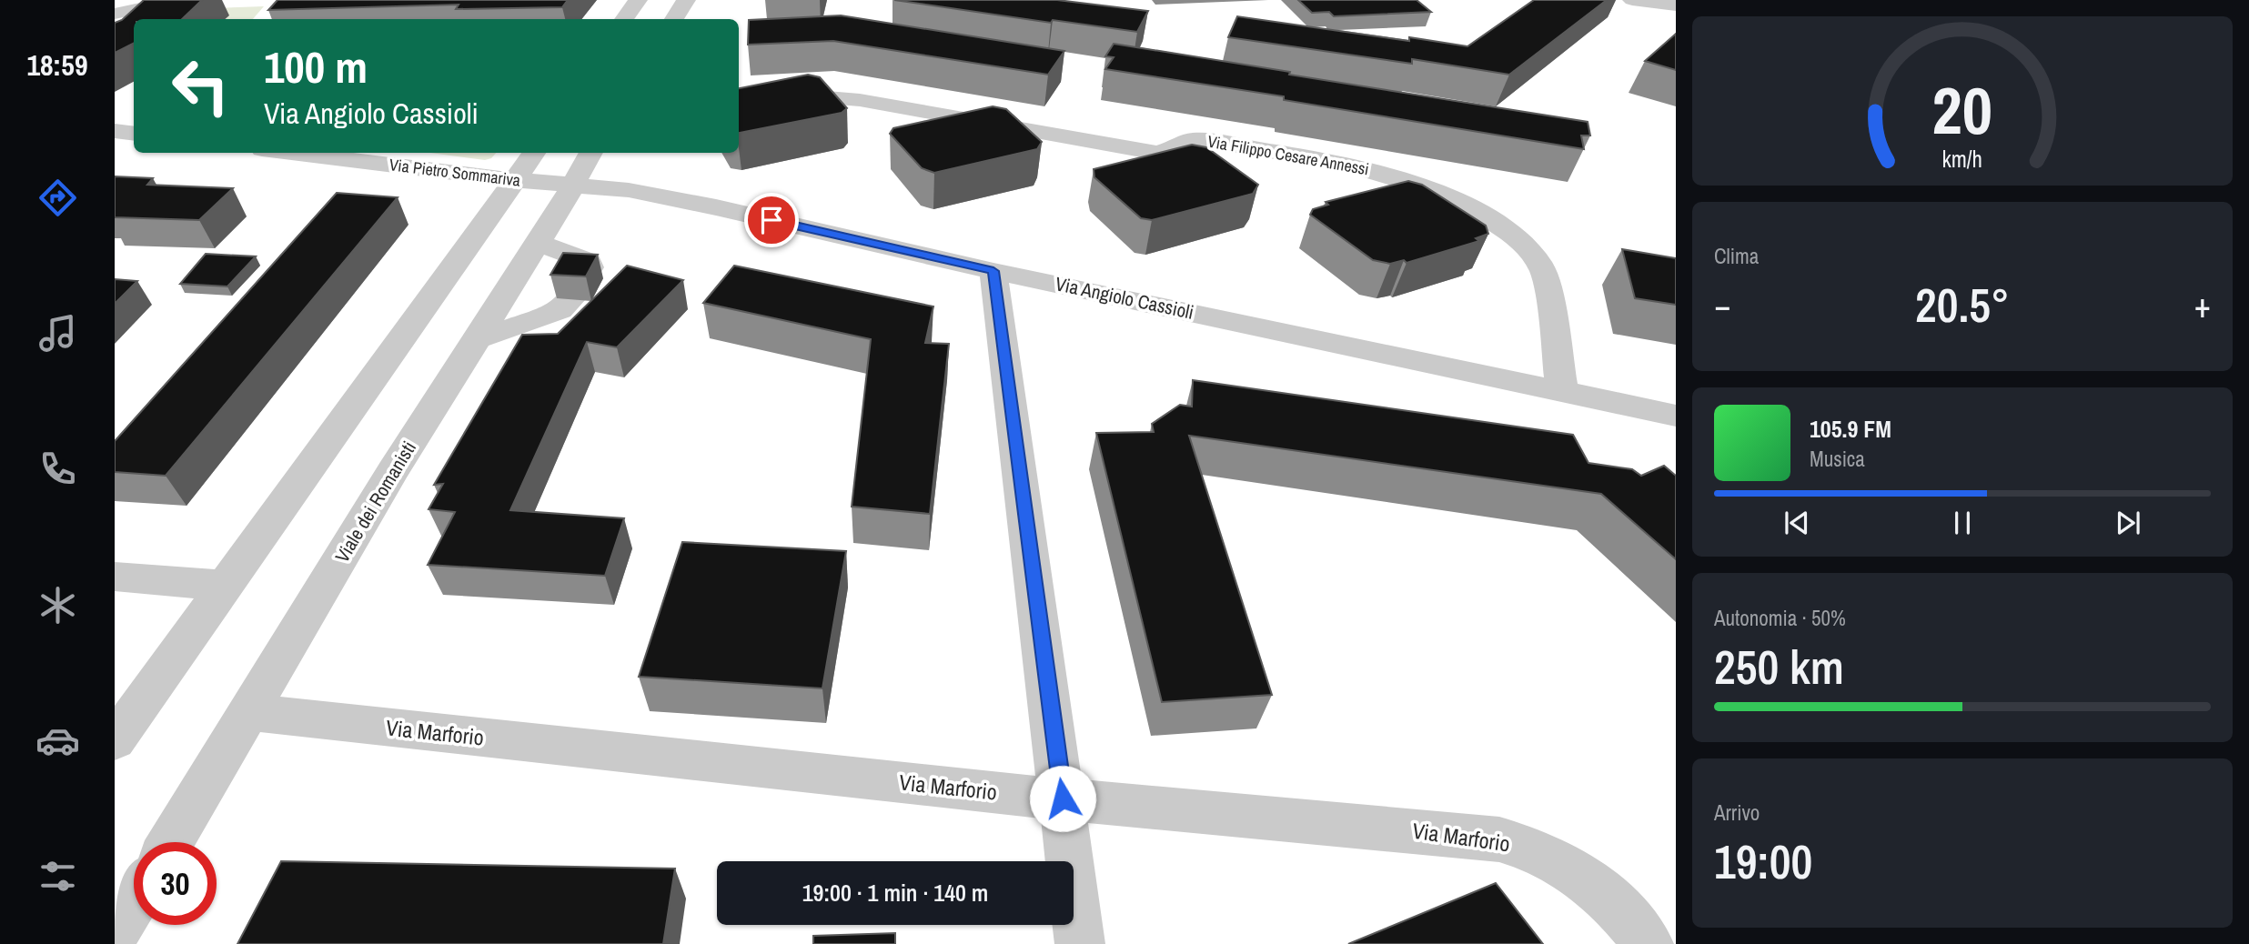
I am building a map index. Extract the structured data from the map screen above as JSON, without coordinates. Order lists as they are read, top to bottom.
{
  "streets": {
    "street": [
      "Via Filippo Cesare Annessi",
      "Via Pietro Sommariva",
      "Via Angiolo Cassioli",
      "Viale dei Romanisti",
      "Via Marforio"
    ]
  },
  "crossings": [
    ["Via Filippo Cesare Annessi", "Via Angiolo Cassioli"],
    ["Via Pietro Sommariva", "Via Angiolo Cassioli"],
    ["Via Pietro Sommariva", "Viale dei Romanisti"],
    ["Via Angiolo Cassioli", "Viale dei Romanisti"],
    ["Viale dei Romanisti", "Via Marforio"]
  ],
  "page": {
    "tabs": "18:59",
    "turn": ["100 m", "Via Angiolo Cassioli"],
    "tile": [
      "Clima",
      ["Autonomia · 50%", "250 km"],
      ["Arrivo", "19:00"]
    ],
    "heat": ["−", "20.5°", "+"],
    "song": ["105.9 FM", "Musica"],
    "limit": "30",
    "trip": "19:00 · 1 min · 140 m",
    "gauge": ["20", "km/h"]
  }
}
